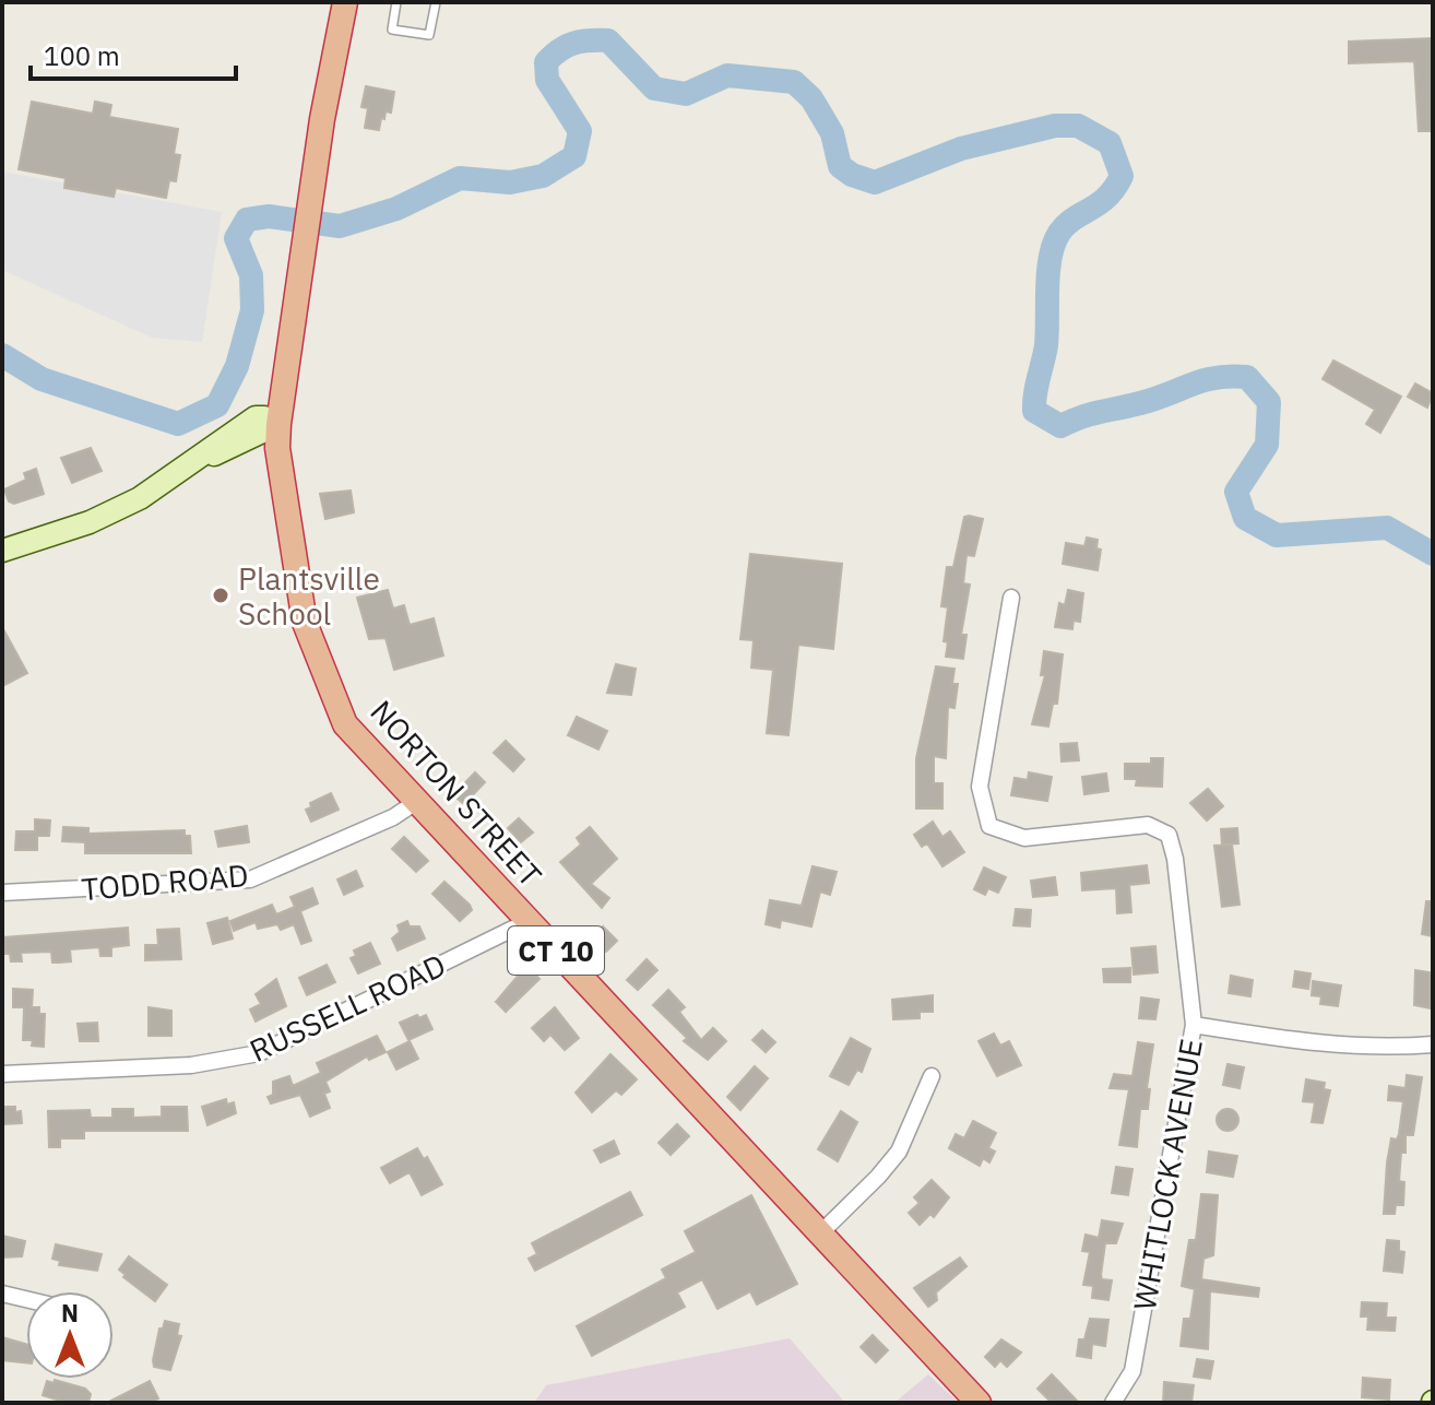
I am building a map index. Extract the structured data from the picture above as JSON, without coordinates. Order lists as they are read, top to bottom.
{
  "streets": {
    "highway": ["NORTON STREET", "CT 10"],
    "street": ["TODD ROAD", "RUSSELL ROAD", "WHITLOCK AVENUE"]
  },
  "crossings": [
    ["NORTON STREET", "TODD ROAD"],
    ["NORTON STREET", "CT 10"],
    ["NORTON STREET", "RUSSELL ROAD"]
  ],
  "places": ["Plantsville School"],
  "scale_bar": "100 m",
  "north": "top"
}
